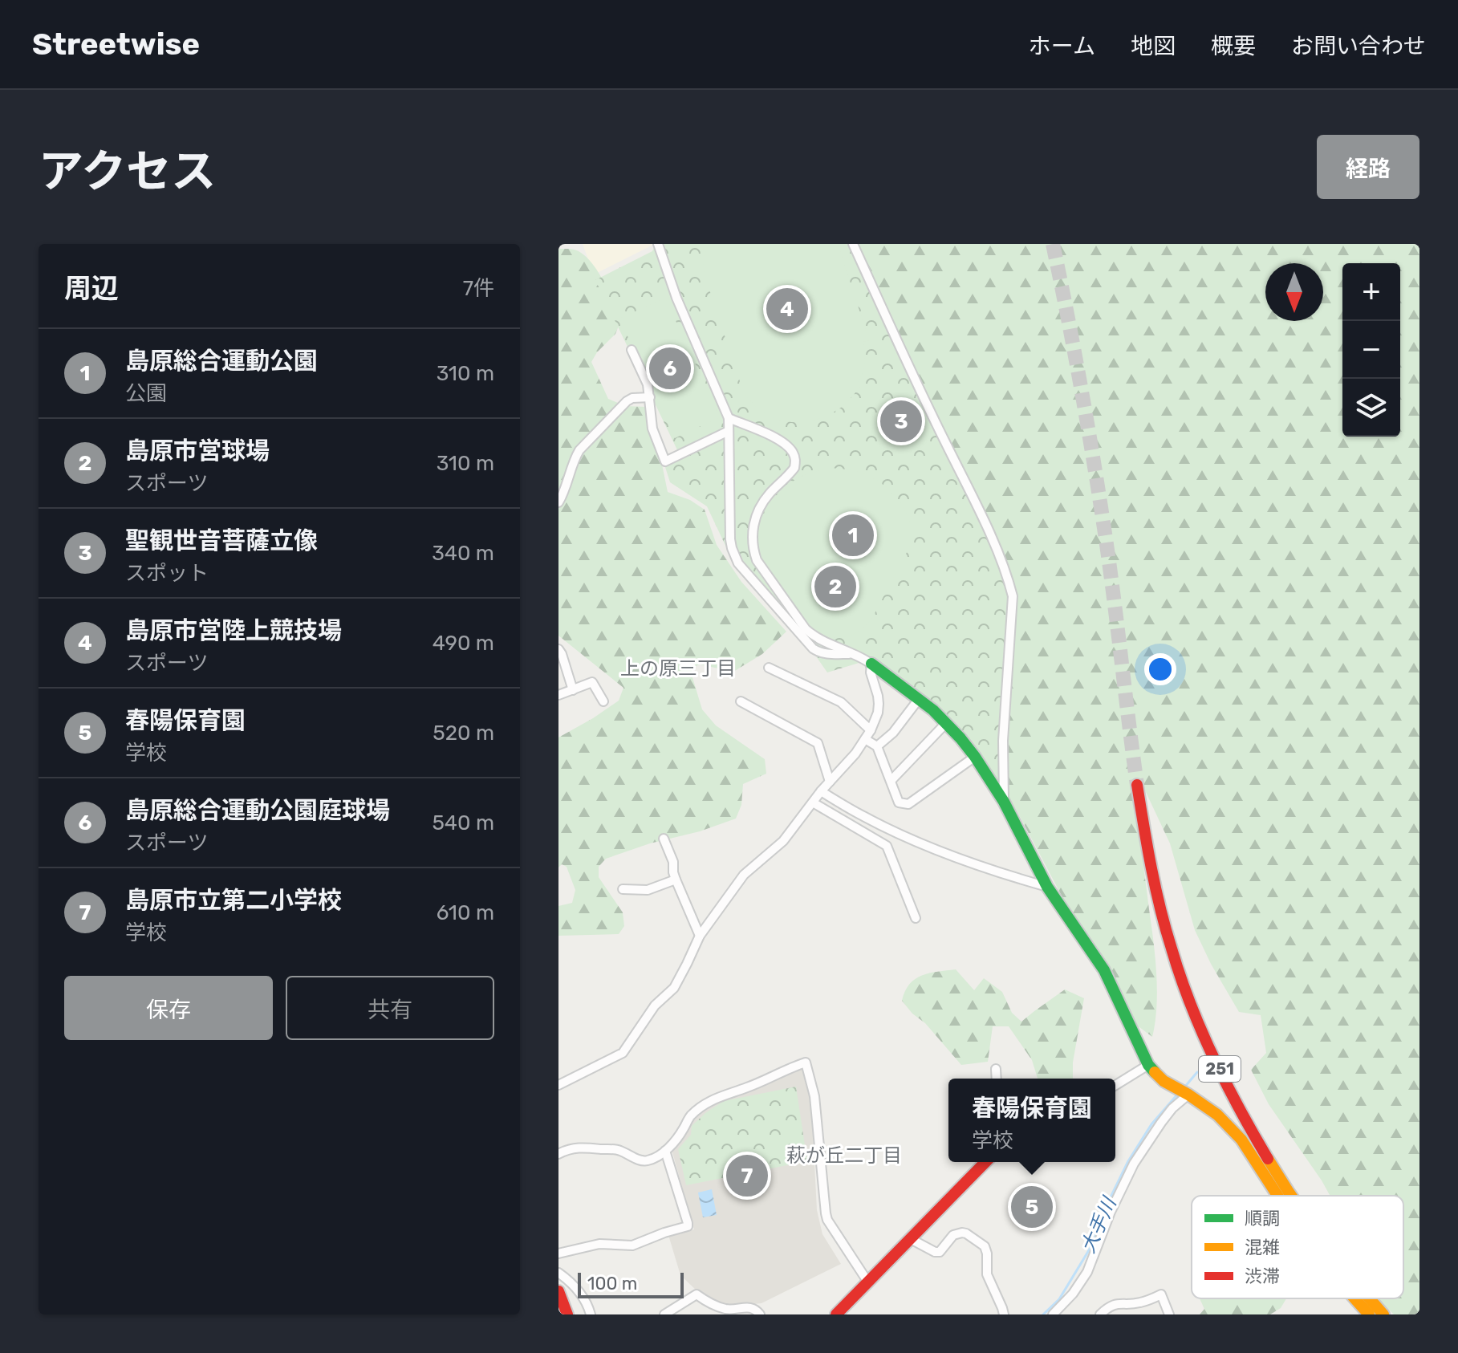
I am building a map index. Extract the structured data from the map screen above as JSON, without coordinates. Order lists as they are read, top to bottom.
{
  "streets": {
    "main road": ["251"]
  },
  "districts": ["上の原三丁目", "萩が丘二丁目"],
  "water": ["大手川"],
  "legend": ["順調", "混雑", "渋滞"],
  "scale_bar": "100 m",
  "north": "bottom",
  "page": {
    "header": "Streetwise",
    "nav": [
      "ホーム",
      "地図",
      "概要",
      "お問い合わせ"
    ],
    "title": "アクセス",
    "buttons": [
      "経路",
      ["保存", "共有"]
    ],
    "heading": ["周辺", "7件"],
    "map_buttons": ["+", "−"],
    "pins": [
      "4",
      "6",
      "3",
      "1",
      "2",
      "7",
      "5"
    ],
    "list": [
      {
        "mark": "1",
        "name": "島原総合運動公園",
        "note": "公園",
        "value": "310 m"
      },
      {
        "mark": "2",
        "name": "島原市営球場",
        "note": "スポーツ",
        "value": "310 m"
      },
      {
        "mark": "3",
        "name": "聖観世音菩薩立像",
        "note": "スポット",
        "value": "340 m"
      },
      {
        "mark": "4",
        "name": "島原市営陸上競技場",
        "note": "スポーツ",
        "value": "490 m"
      },
      {
        "mark": "5",
        "name": "春陽保育園",
        "note": "学校",
        "value": "520 m"
      },
      {
        "mark": "6",
        "name": "島原総合運動公園庭球場",
        "note": "スポーツ",
        "value": "540 m"
      },
      {
        "mark": "7",
        "name": "島原市立第二小学校",
        "note": "学校",
        "value": "610 m"
      }
    ],
    "popup": ["春陽保育園", "学校"],
    "scale": "100 m"
  }
}
